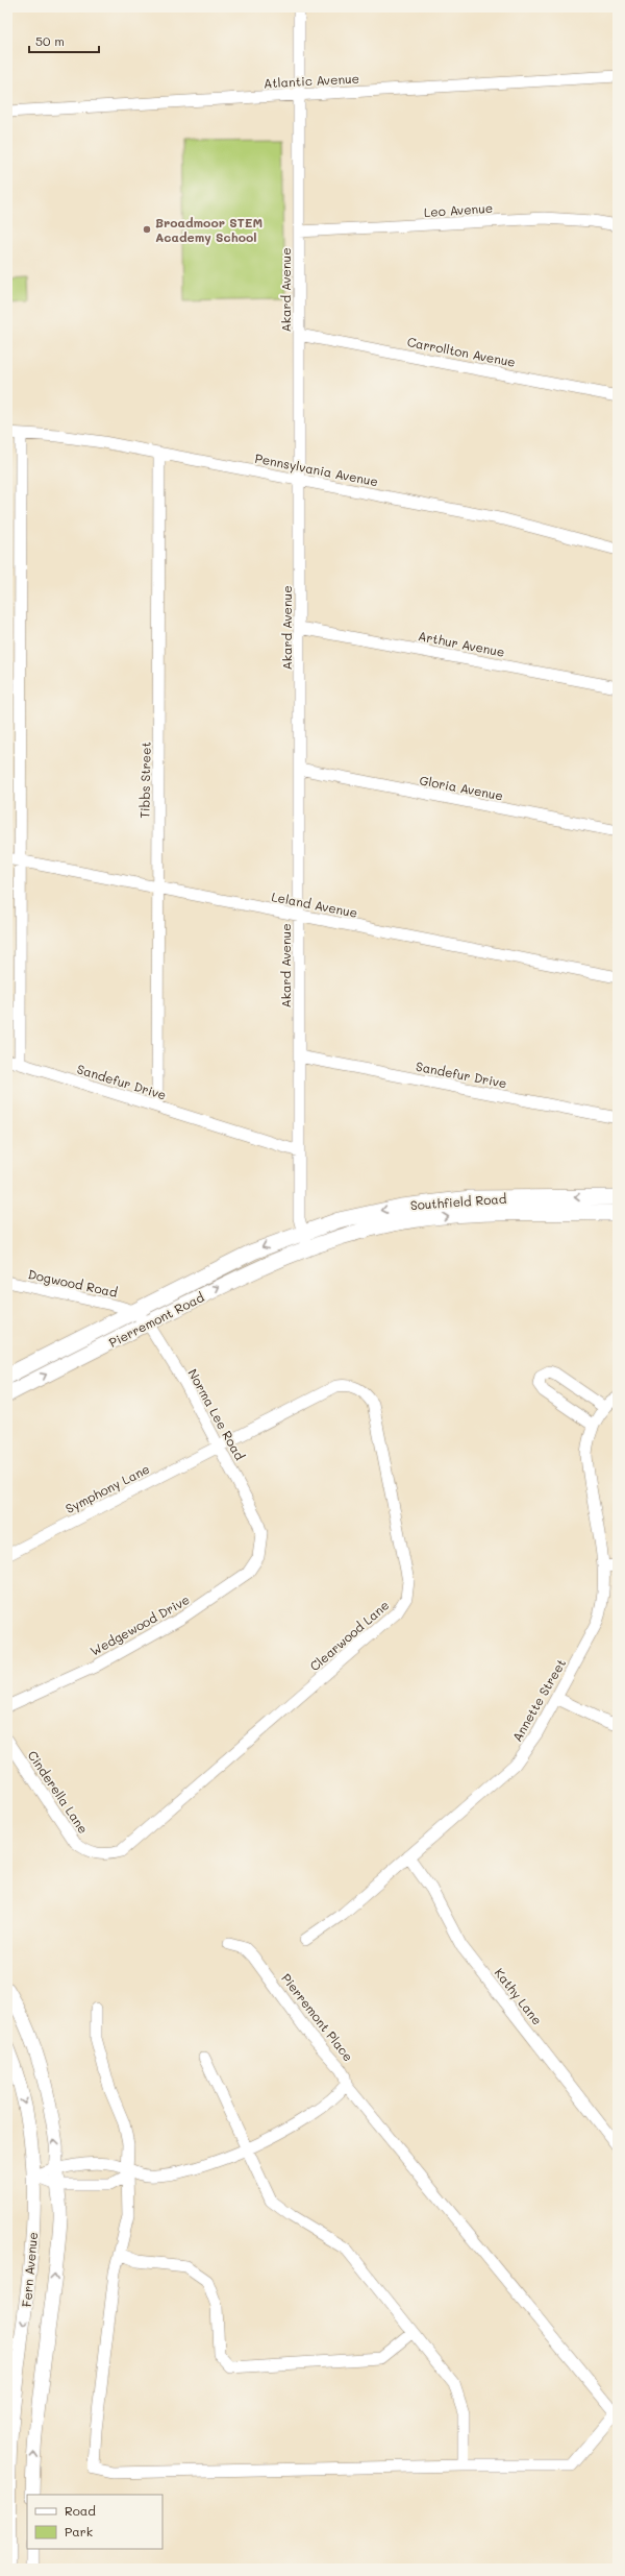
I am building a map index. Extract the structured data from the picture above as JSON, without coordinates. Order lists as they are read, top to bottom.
{
  "streets": {
    "main road": ["Southfield Road", "Pierremont Road"],
    "street": [
      "Atlantic Avenue",
      "Leo Avenue",
      "Akard Avenue",
      "Carrollton Avenue",
      "Pennsylvania Avenue",
      "Arthur Avenue",
      "Tibbs Street",
      "Gloria Avenue",
      "Leland Avenue",
      "Sandefur Drive",
      "Dogwood Road",
      "Norma Lee Road",
      "Symphony Lane",
      "Wedgewood Drive",
      "Clearwood Lane",
      "Annette Street",
      "Cinderella Lane",
      "Kathy Lane",
      "Pierremont Place",
      "Fern Avenue"
    ]
  },
  "crossings": [
    ["Atlantic Avenue", "Akard Avenue"],
    ["Leo Avenue", "Akard Avenue"],
    ["Akard Avenue", "Carrollton Avenue"],
    ["Akard Avenue", "Pennsylvania Avenue"],
    ["Akard Avenue", "Arthur Avenue"],
    ["Akard Avenue", "Gloria Avenue"],
    ["Akard Avenue", "Leland Avenue"],
    ["Akard Avenue", "Sandefur Drive"],
    ["Akard Avenue", "Southfield Road"],
    ["Akard Avenue", "Pierremont Road"],
    ["Pennsylvania Avenue", "Tibbs Street"],
    ["Tibbs Street", "Leland Avenue"],
    ["Tibbs Street", "Sandefur Drive"],
    ["Southfield Road", "Pierremont Road"],
    ["Dogwood Road", "Pierremont Road"],
    ["Dogwood Road", "Norma Lee Road"],
    ["Pierremont Road", "Norma Lee Road"],
    ["Norma Lee Road", "Symphony Lane"],
    ["Norma Lee Road", "Wedgewood Drive"],
    ["Norma Lee Road", "Clearwood Lane"],
    ["Symphony Lane", "Clearwood Lane"],
    ["Clearwood Lane", "Cinderella Lane"],
    ["Annette Street", "Kathy Lane"]
  ],
  "places": ["Broadmoor STEM Academy School"],
  "legend": ["Road", "Park"],
  "scale_bar": "50 m"
}
